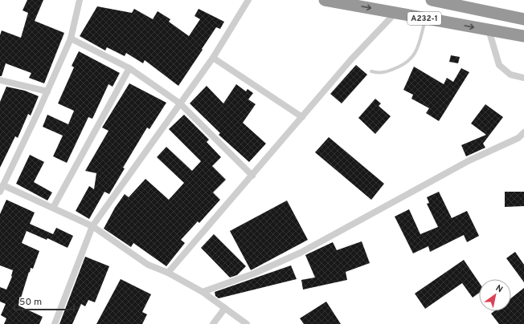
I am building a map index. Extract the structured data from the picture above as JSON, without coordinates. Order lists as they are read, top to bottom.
{
  "streets": {
    "highway": ["A232-1"]
  },
  "scale_bar": "50 m",
  "north": "top right"
}
